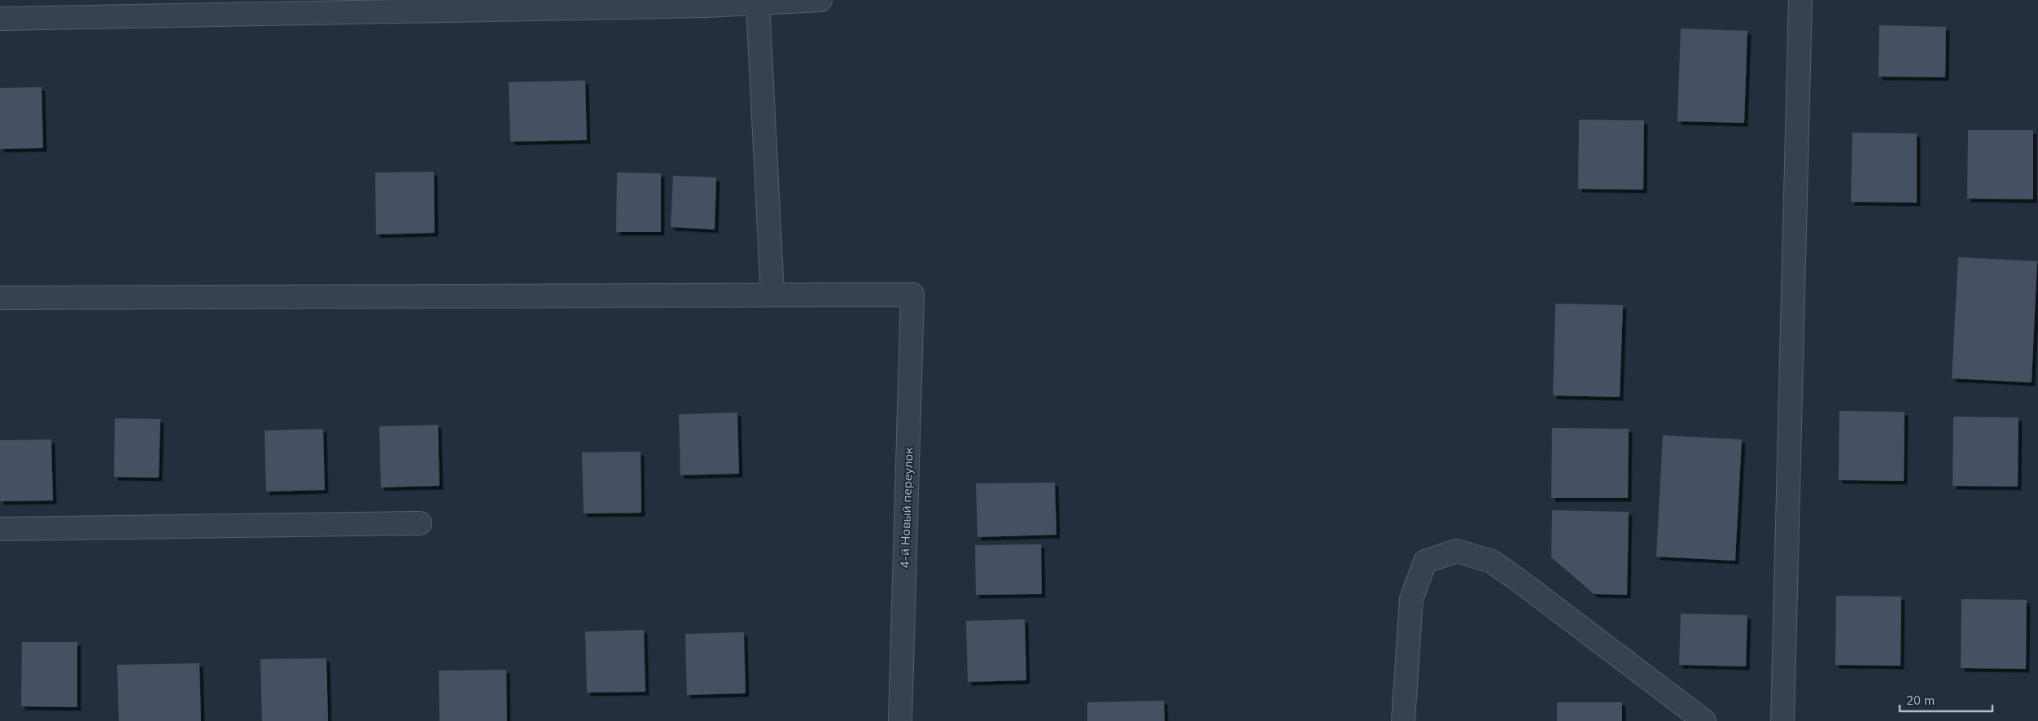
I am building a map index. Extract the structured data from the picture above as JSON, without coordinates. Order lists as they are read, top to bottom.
{
  "streets": {
    "street": ["4-й Новый переулок"]
  },
  "scale_bar": "20 m"
}
